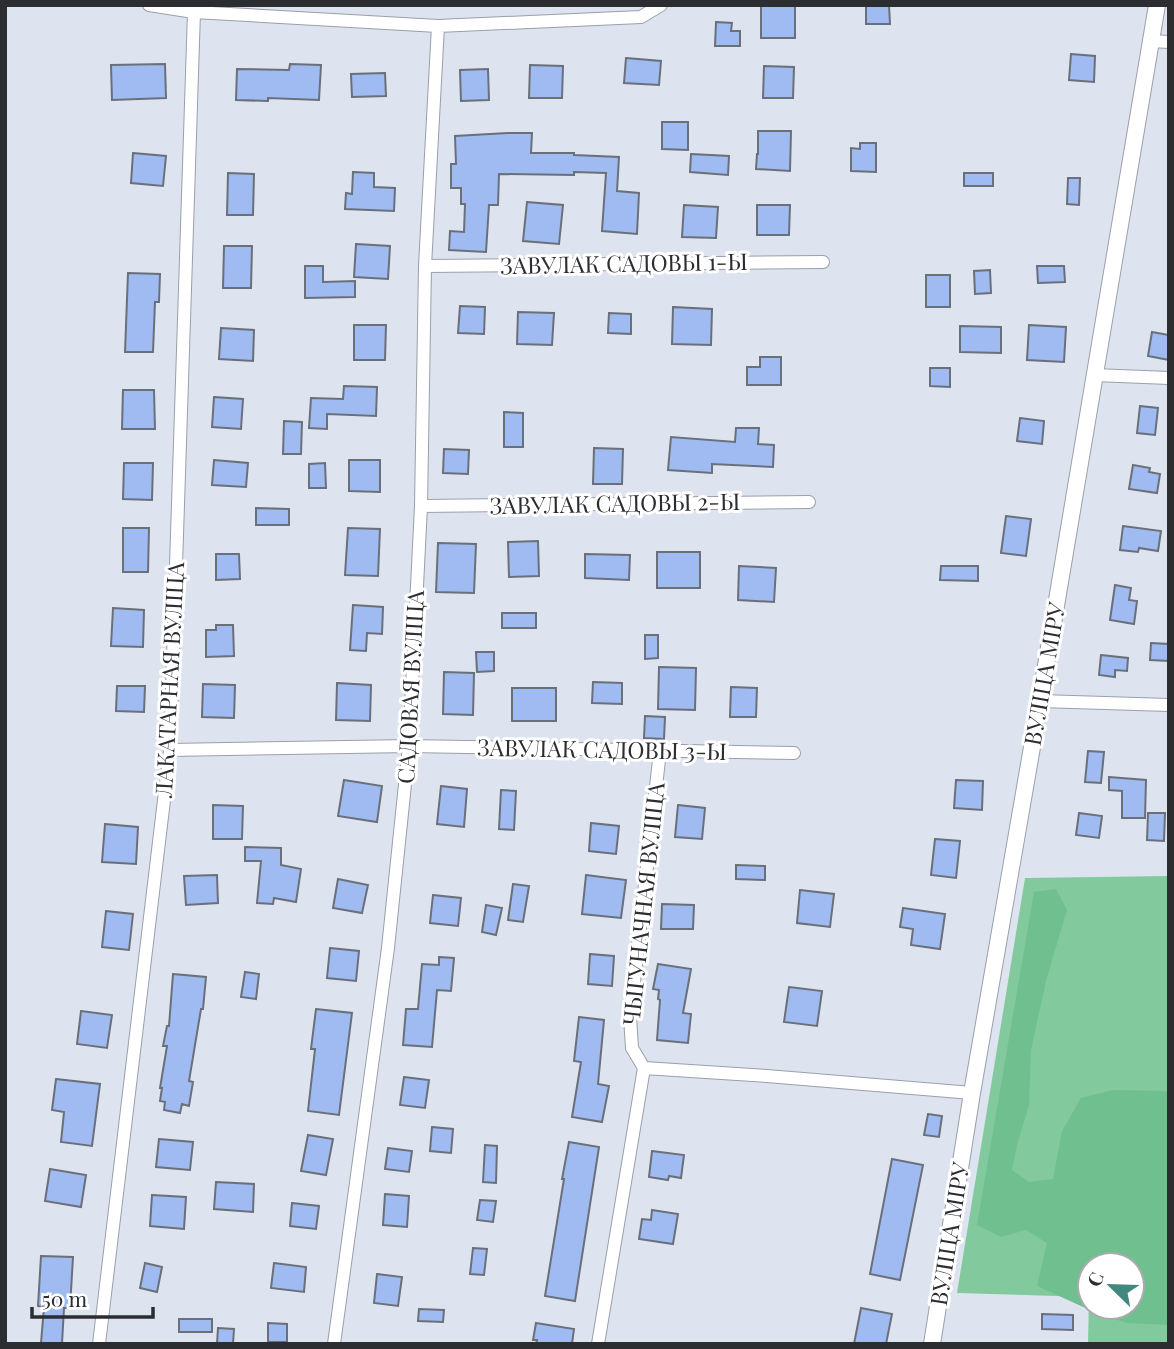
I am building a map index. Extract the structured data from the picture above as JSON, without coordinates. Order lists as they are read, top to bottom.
{
  "streets": {
    "street": [
      "ЗАВУЛАК САДОВЫ 1-Ы",
      "ЗАВУЛАК САДОВЫ 2-Ы",
      "ВУЛІЦА МІРУ",
      "ЛАКАТАРНАЯ ВУЛІЦА",
      "САДОВАЯ ВУЛІЦА",
      "ЗАВУЛАК САДОВЫ 3-Ы",
      "ЧЫГУНАЧНАЯ ВУЛІЦА"
    ]
  },
  "crossings": [
    ["ЗАВУЛАК САДОВЫ 1-Ы", "САДОВАЯ ВУЛІЦА"],
    ["ЗАВУЛАК САДОВЫ 2-Ы", "САДОВАЯ ВУЛІЦА"],
    ["ЛАКАТАРНАЯ ВУЛІЦА", "ЗАВУЛАК САДОВЫ 3-Ы"],
    ["САДОВАЯ ВУЛІЦА", "ЗАВУЛАК САДОВЫ 3-Ы"],
    ["ЗАВУЛАК САДОВЫ 3-Ы", "ЧЫГУНАЧНАЯ ВУЛІЦА"]
  ],
  "scale_bar": "50 m",
  "north": "top left"
}
